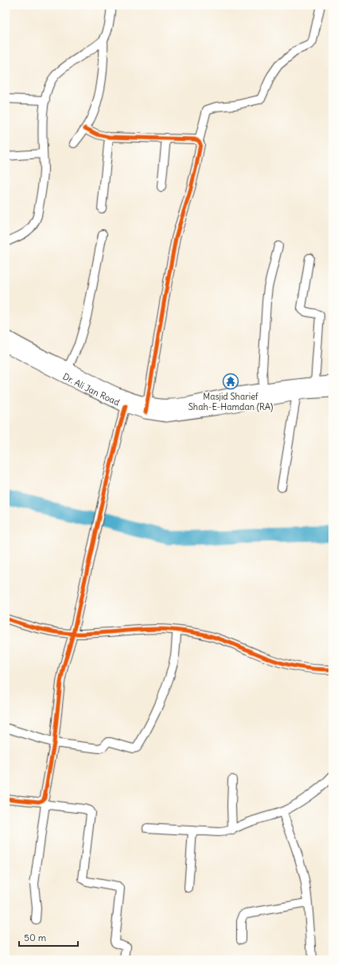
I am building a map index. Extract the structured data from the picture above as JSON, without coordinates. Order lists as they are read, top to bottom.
{
  "streets": {
    "main road": ["Dr. Ali Jan Road"]
  },
  "places": {
    "temple": ["Masjid Sharief Shah-E-Hamdan (RA)"]
  },
  "scale_bar": "50 m"
}
